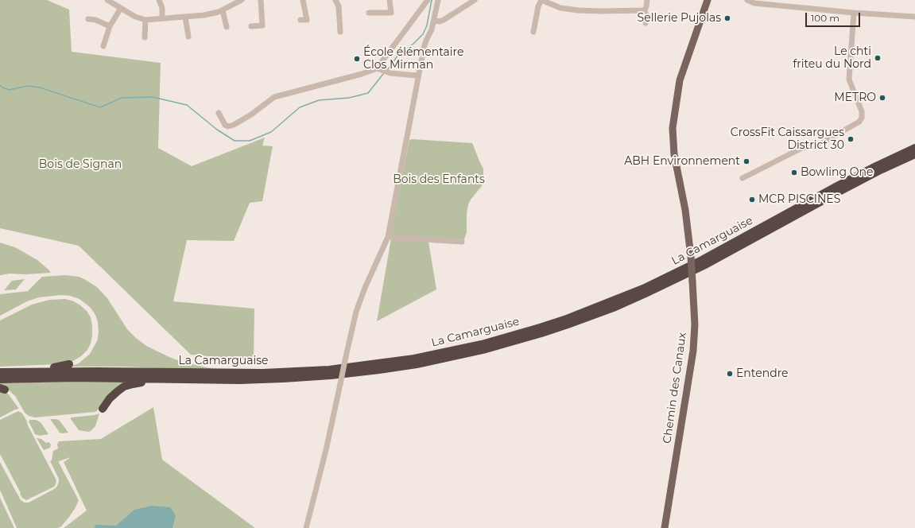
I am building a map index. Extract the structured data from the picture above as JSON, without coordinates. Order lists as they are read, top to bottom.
{
  "streets": {
    "highway": ["La Camarguaise"],
    "main road": ["Chemin des Canaux"]
  },
  "parks": ["Bois de Signan", "Bois des Enfants"],
  "places": [
    "Sellerie Pujolas",
    "Le chti friteu du Nord",
    "École élémentaire Clos Mirman",
    "METRO",
    "CrossFit Caissargues District 30",
    "ABH Environnement",
    "Bowling One",
    "MCR PISCINES",
    "Entendre"
  ],
  "scale_bar": "100 m"
}
